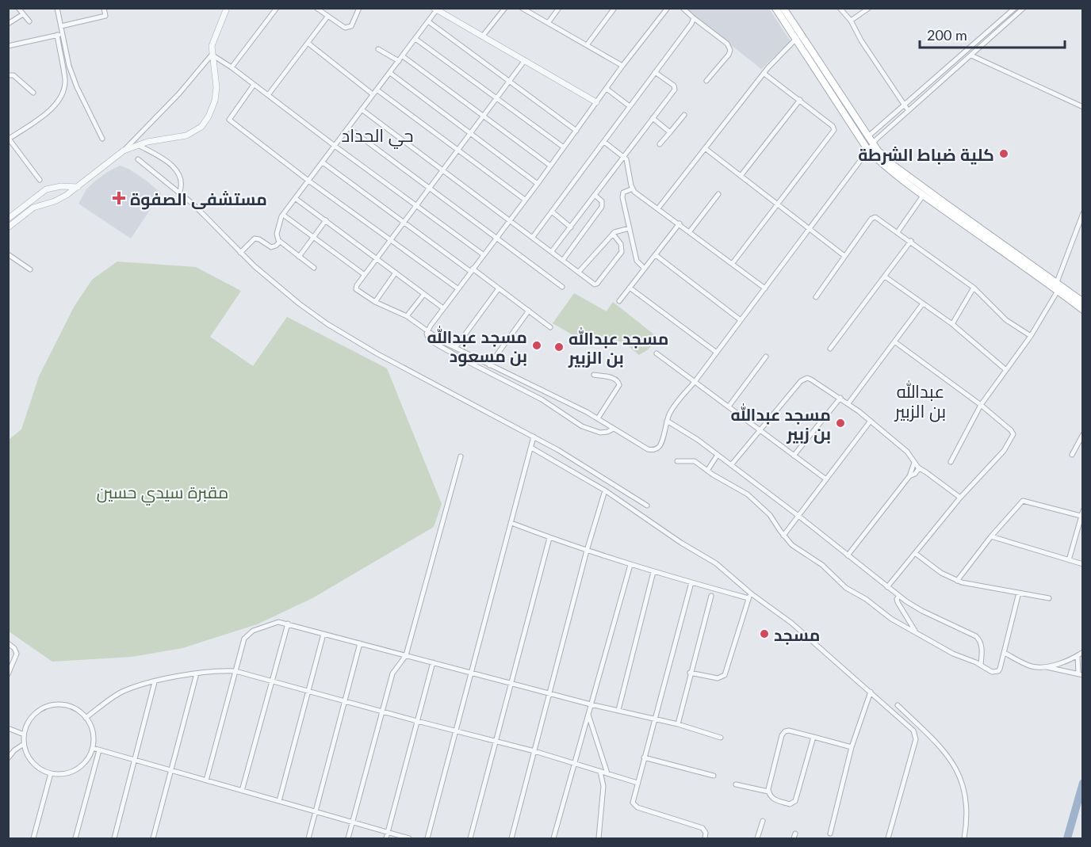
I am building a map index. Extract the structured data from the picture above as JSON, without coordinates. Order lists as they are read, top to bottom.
{
  "districts": ["حي الحداد", "عبدالله بن الزبير"],
  "parks": ["مقبرة سيدي حسين"],
  "places": {
    "other": [
      "كلية ضباط الشرطة",
      "مسجد عبدالله بن مسعود",
      "مسجد عبدالله بن الزبير",
      "مسجد عبدالله بن زبير",
      "مسجد"
    ],
    "health": ["مستشفى الصفوة"]
  },
  "scale_bar": "200 m"
}
